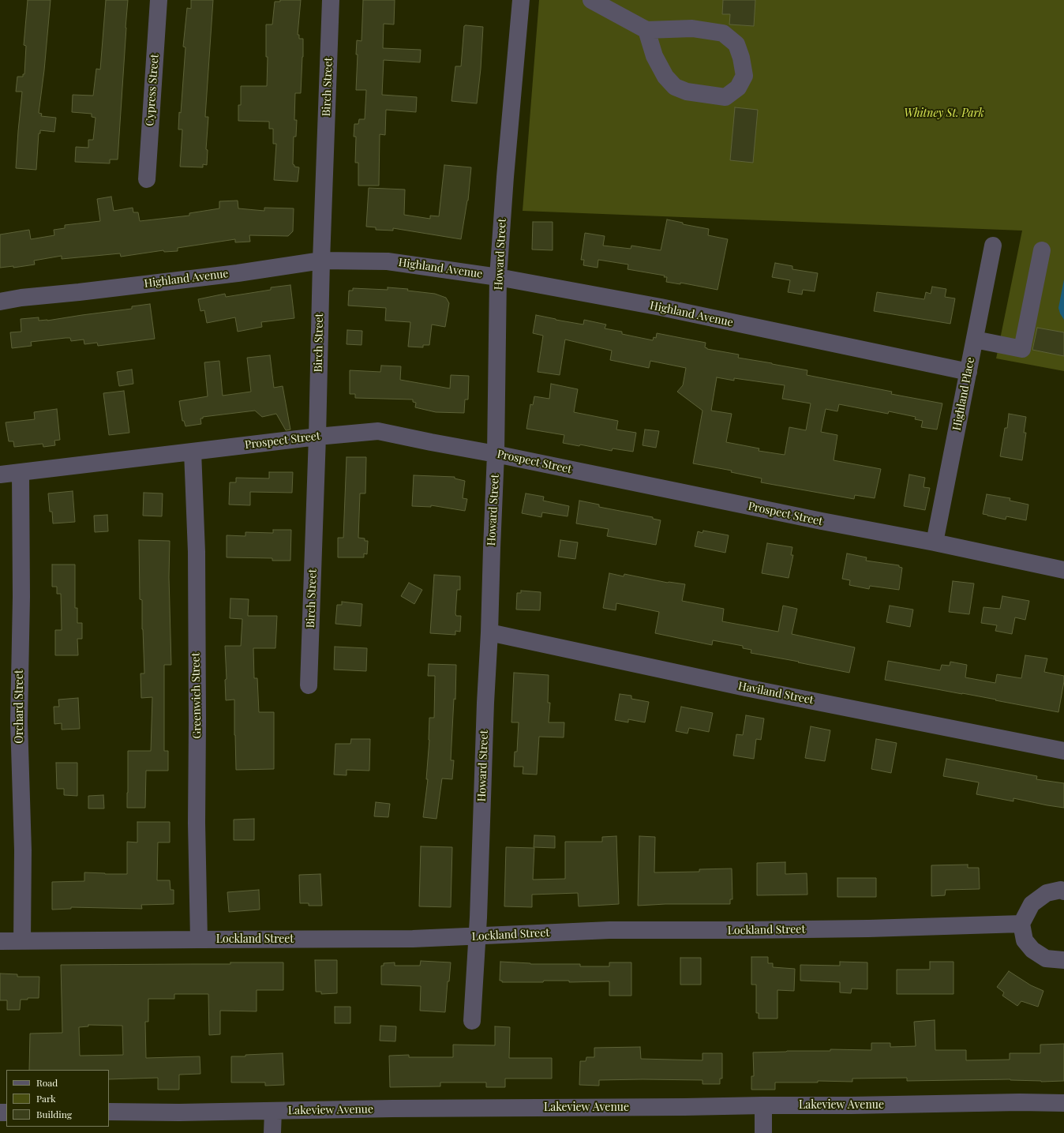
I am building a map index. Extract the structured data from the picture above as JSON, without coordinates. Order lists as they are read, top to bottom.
{
  "streets": {
    "street": [
      "Birch Street",
      "Cypress Street",
      "Howard Street",
      "Highland Avenue",
      "Highland Place",
      "Prospect Street",
      "Haviland Street",
      "Greenwich Street",
      "Orchard Street",
      "Lockland Street",
      "Lakeview Avenue"
    ]
  },
  "crossings": [
    ["Birch Street", "Highland Avenue"],
    ["Birch Street", "Prospect Street"],
    ["Howard Street", "Highland Avenue"],
    ["Howard Street", "Prospect Street"],
    ["Howard Street", "Haviland Street"],
    ["Howard Street", "Lockland Street"],
    ["Highland Avenue", "Highland Place"],
    ["Highland Place", "Prospect Street"],
    ["Prospect Street", "Greenwich Street"],
    ["Prospect Street", "Orchard Street"],
    ["Greenwich Street", "Lockland Street"],
    ["Orchard Street", "Lockland Street"]
  ],
  "parks": ["Whitney St. Park"],
  "legend": ["Road", "Park", "Building"]
}
